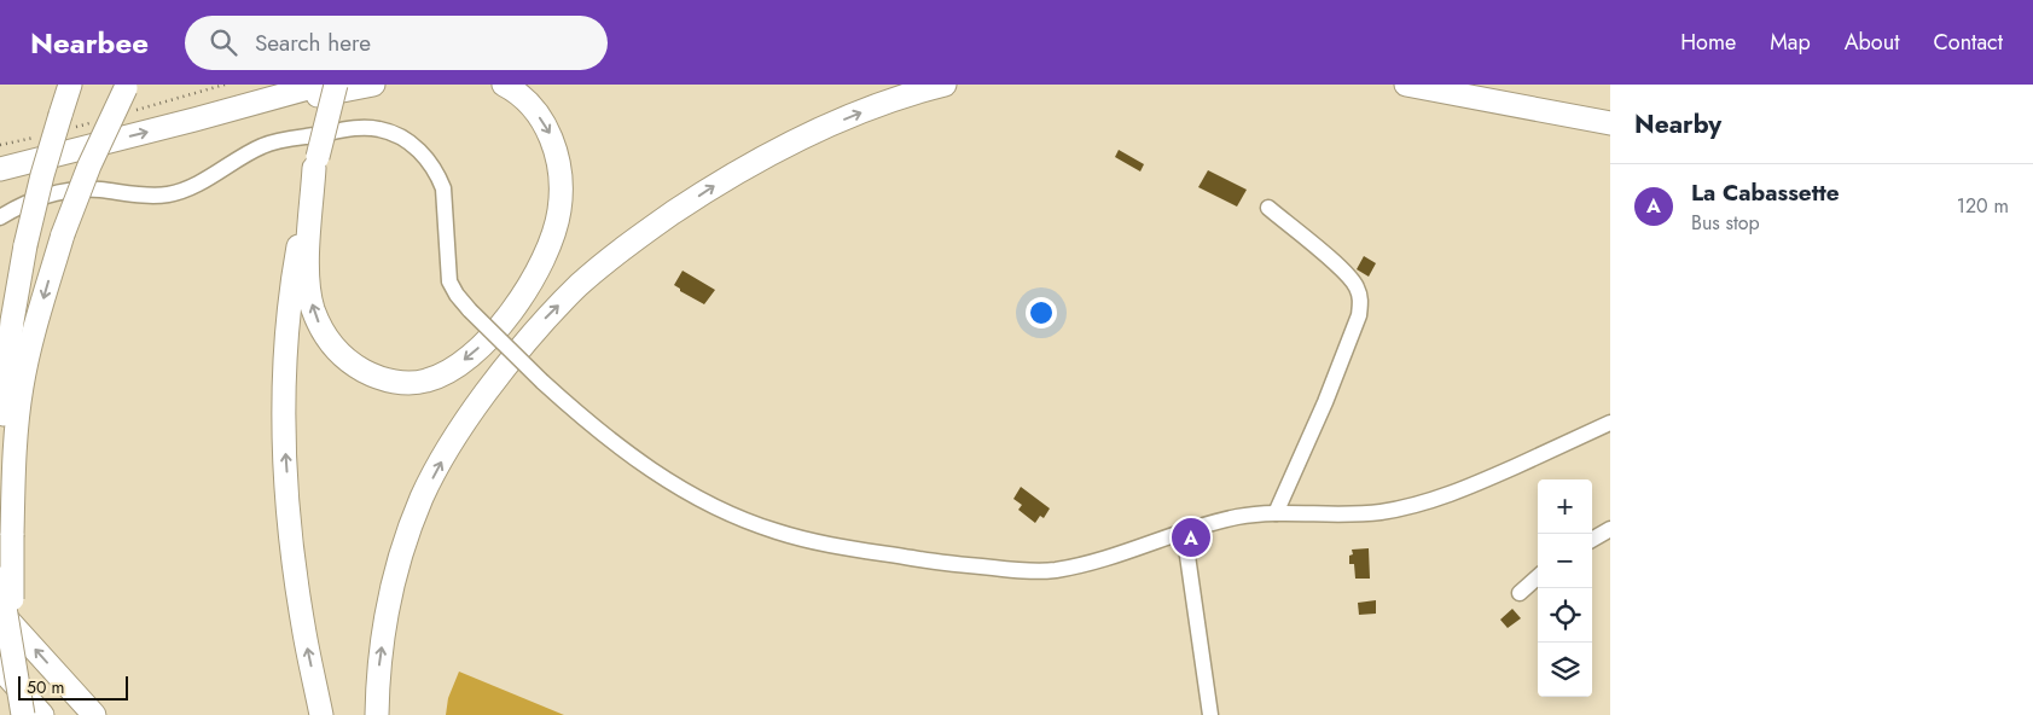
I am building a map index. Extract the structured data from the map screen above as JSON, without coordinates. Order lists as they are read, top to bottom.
{
  "scale_bar": "50 m",
  "page": {
    "header": "Nearbee",
    "search": "Search here",
    "nav": [
      "Home",
      "Map",
      "About",
      "Contact"
    ],
    "heading": "Nearby",
    "list": [
      {
        "mark": "A",
        "name": "La Cabassette",
        "note": "Bus stop",
        "value": "120 m"
      }
    ],
    "map_buttons": ["+", "−"],
    "pins": "A",
    "scale": "50 m"
  }
}
